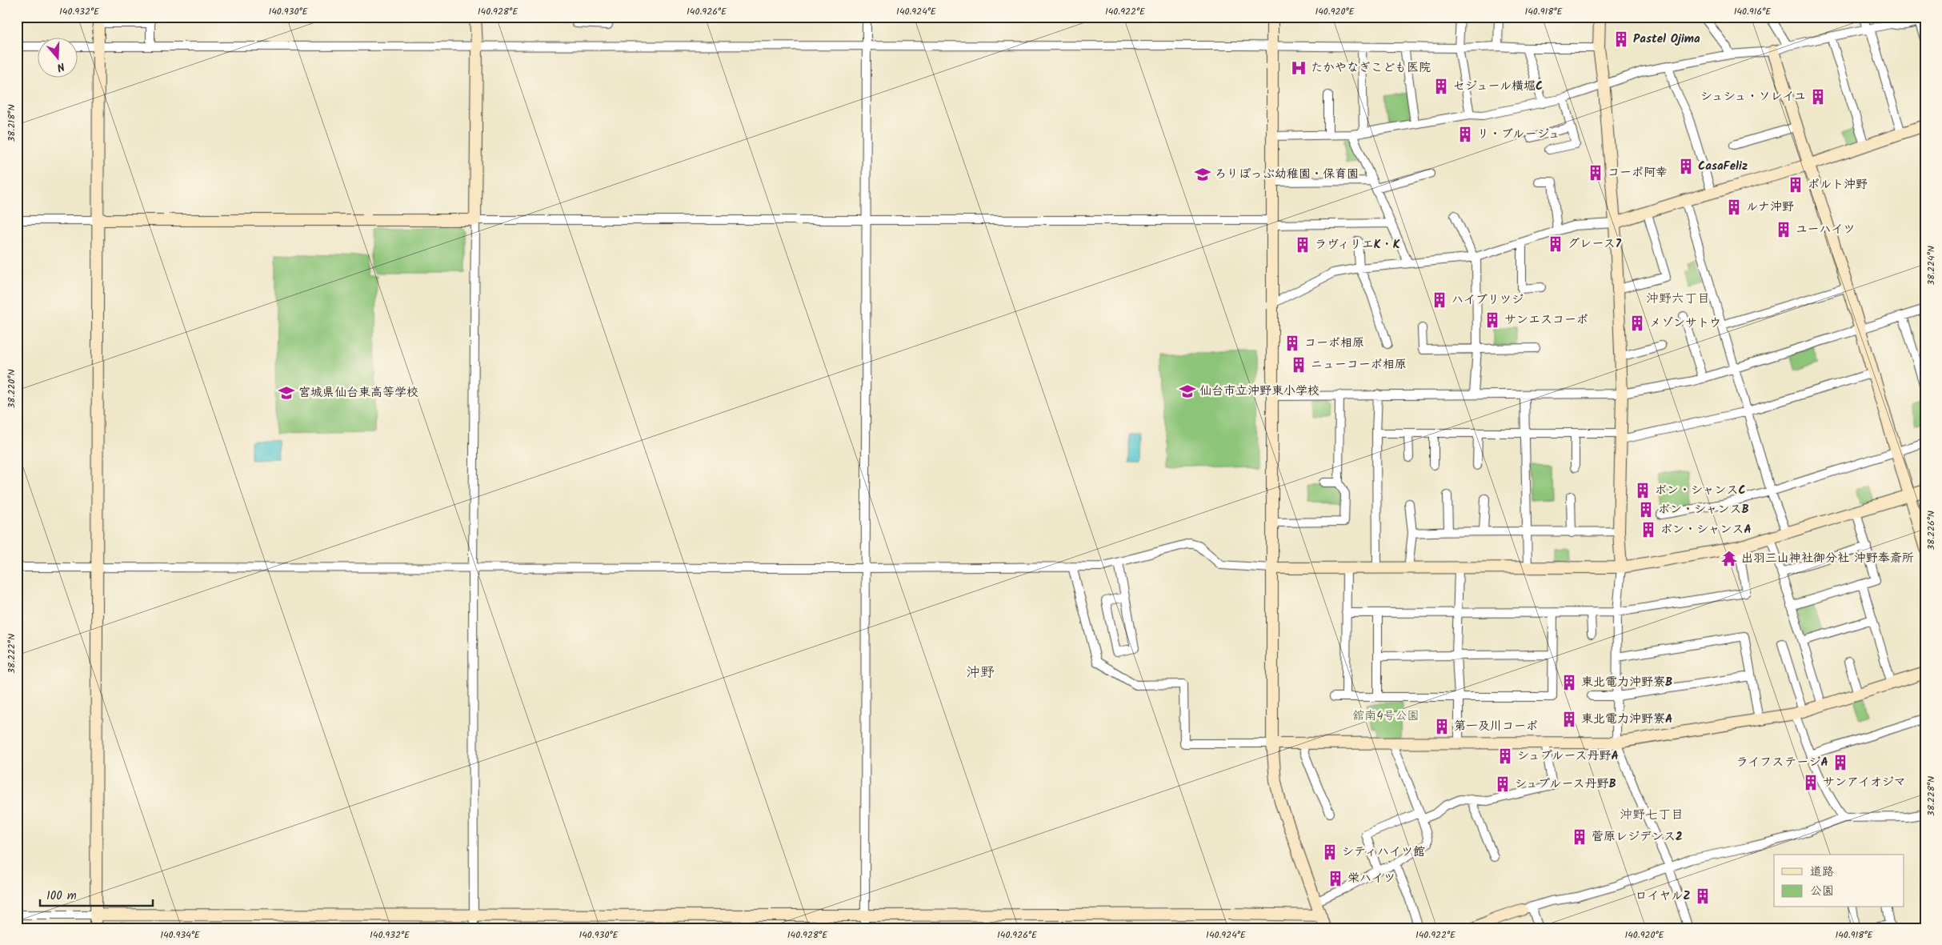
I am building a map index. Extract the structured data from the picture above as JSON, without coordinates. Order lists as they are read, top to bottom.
{
  "districts": ["沖野六丁目", "沖野", "沖野七丁目"],
  "parks": ["舘南4号公園"],
  "places": {
    "building": [
      "Pastel Ojima",
      "セジュール横堀C",
      "シュシュ・ソレイユ",
      "リ・ブルージュ",
      "CasaFeliz",
      "コーポ阿幸",
      "ポルト沖野",
      "ルナ沖野",
      "ユーハイツ",
      "グレース7",
      "ラヴィリエK・K",
      "ハイブリツジ",
      "サンエスコーポ",
      "メゾンサトウ",
      "コーポ相原",
      "ニューコーポ相原",
      "ボン・シャンスC",
      "ボン・シャンスB",
      "ボン・シャンスA",
      "東北電力沖野寮B",
      "東北電力沖野寮A",
      "第一及川コーポ",
      "シュプルース丹野A",
      "ライフステージA",
      "サンアイオジマ",
      "シュプルース丹野B",
      "菅原レジデンス2",
      "シティハイツ館",
      "栄ハイツ",
      "ロイヤルZ"
    ],
    "hospital": ["たかやなぎこども医院"],
    "school or university": ["ろりぽっぷ幼稚園・保育園", "仙台市立沖野東小学校", "宮城県仙台東高等学校"],
    "temple": ["出羽三山神社御分社 沖野奉斎所"]
  },
  "legend": ["道路", "公園"],
  "scale_bar": "100 m",
  "north": "bottom",
  "coordinates": [
    "140.932°E",
    "140.930°E",
    "140.928°E",
    "140.926°E",
    "140.924°E",
    "140.922°E",
    "140.920°E",
    "140.918°E",
    "140.916°E",
    "38.218°N",
    "38.224°N",
    "38.220°N",
    "38.226°N",
    "38.222°N",
    "38.228°N",
    "140.934°E"
  ]
}
